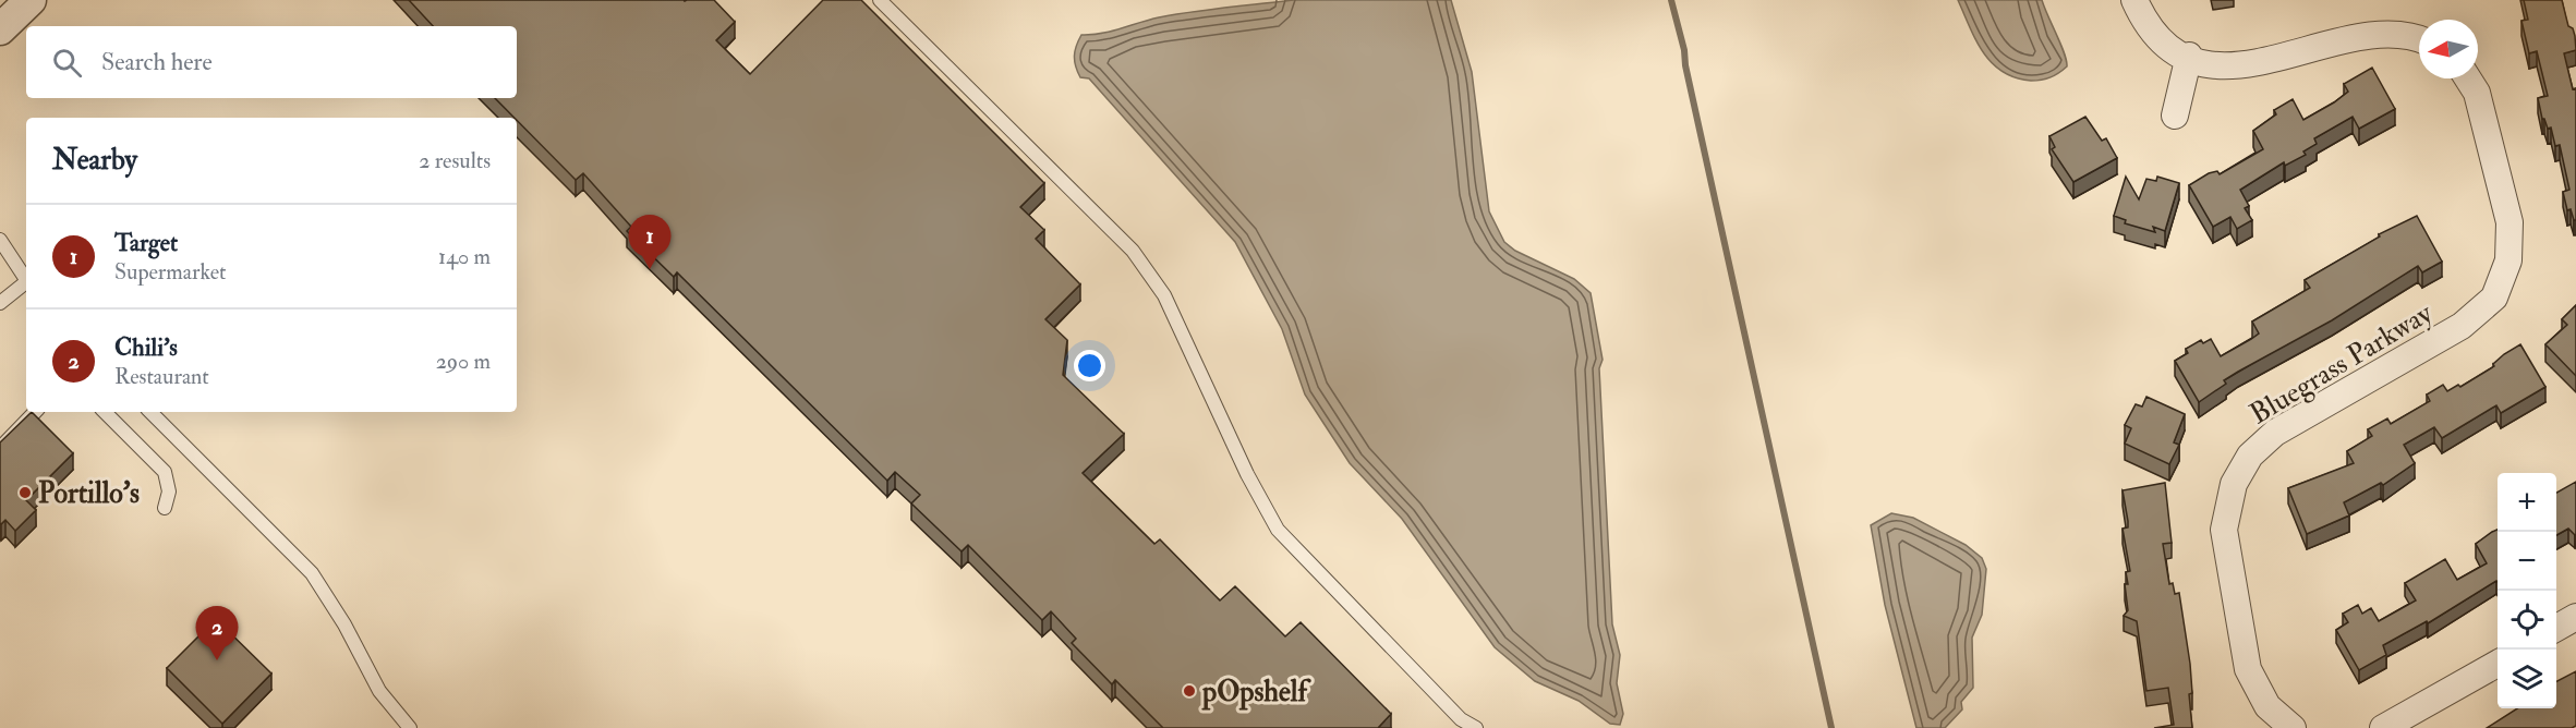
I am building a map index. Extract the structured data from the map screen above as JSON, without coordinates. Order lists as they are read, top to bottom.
{
  "streets": {
    "street": ["Bluegrass Parkway"]
  },
  "places": ["Portillo's", "pOpshelf"],
  "north": "left",
  "page": {
    "search": "Search here",
    "heading": ["Nearby", "2 results"],
    "list": [
      {
        "mark": "1",
        "name": "Target",
        "note": "Supermarket",
        "value": "140 m"
      },
      {
        "mark": "2",
        "name": "Chili's",
        "note": "Restaurant",
        "value": "290 m"
      }
    ],
    "pins": ["1", "2"],
    "map_buttons": ["+", "−"]
  }
}
